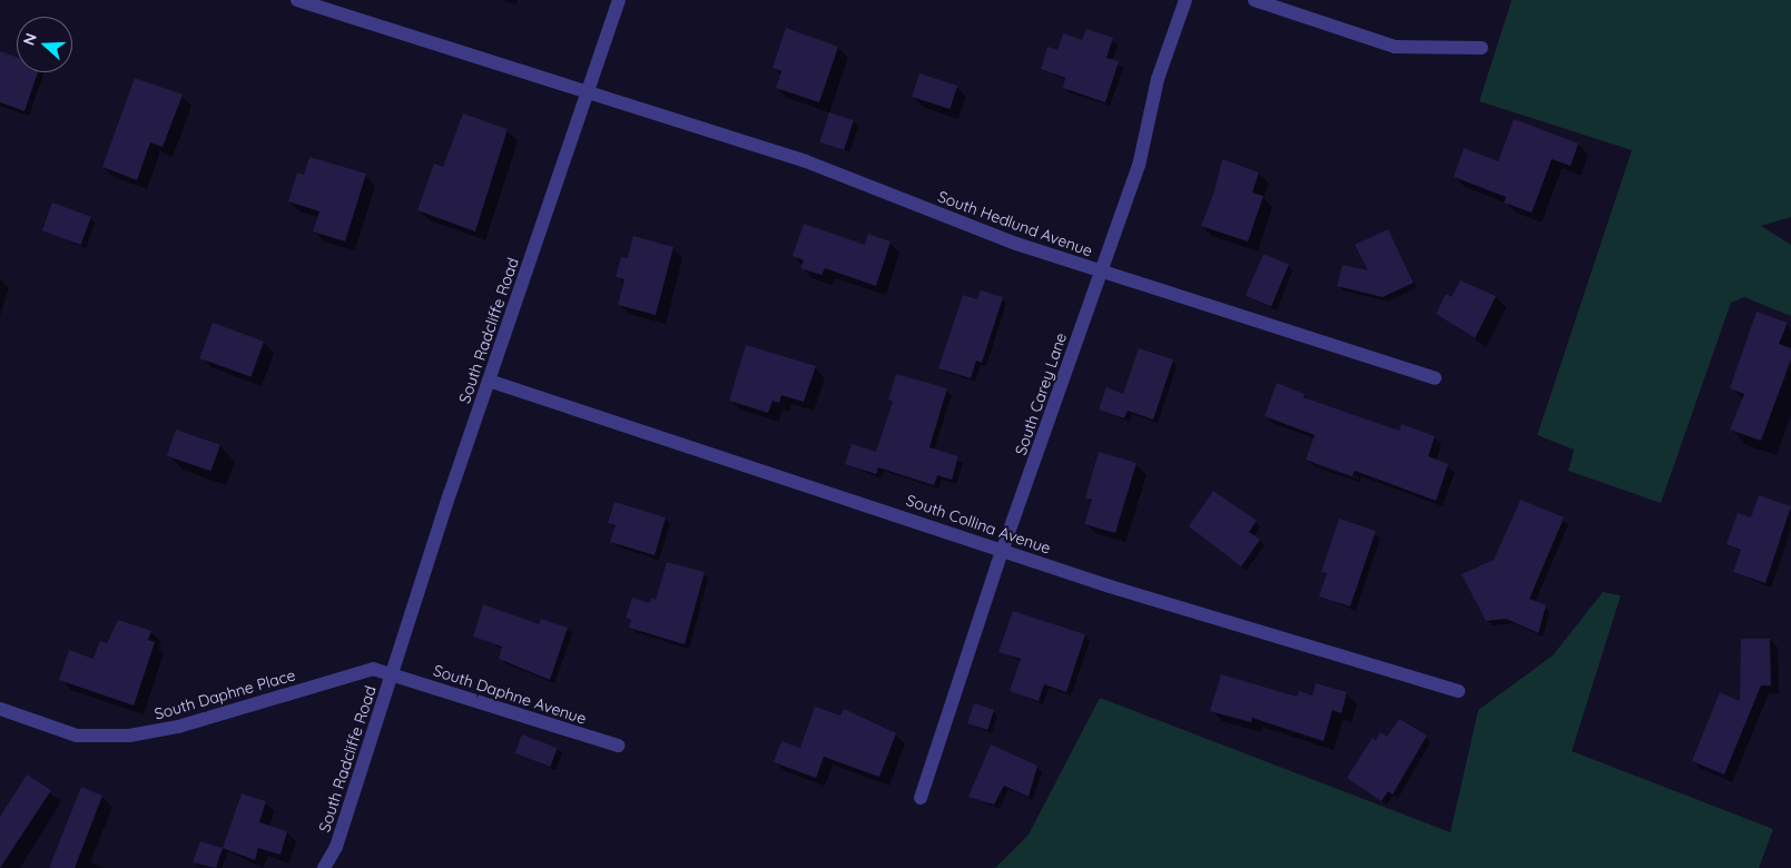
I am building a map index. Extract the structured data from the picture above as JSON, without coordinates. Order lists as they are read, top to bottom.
{
  "streets": {
    "street": [
      "South Hedlund Avenue",
      "South Radcliffe Road",
      "South Carey Lane",
      "South Collina Avenue",
      "South Daphne Place",
      "South Daphne Avenue"
    ]
  },
  "crossings": [
    ["South Hedlund Avenue", "South Radcliffe Road"],
    ["South Hedlund Avenue", "South Carey Lane"],
    ["South Radcliffe Road", "South Collina Avenue"],
    ["South Radcliffe Road", "South Daphne Place"],
    ["South Radcliffe Road", "South Daphne Avenue"],
    ["South Carey Lane", "South Collina Avenue"],
    ["South Daphne Place", "South Daphne Avenue"]
  ],
  "north": "left"
}
